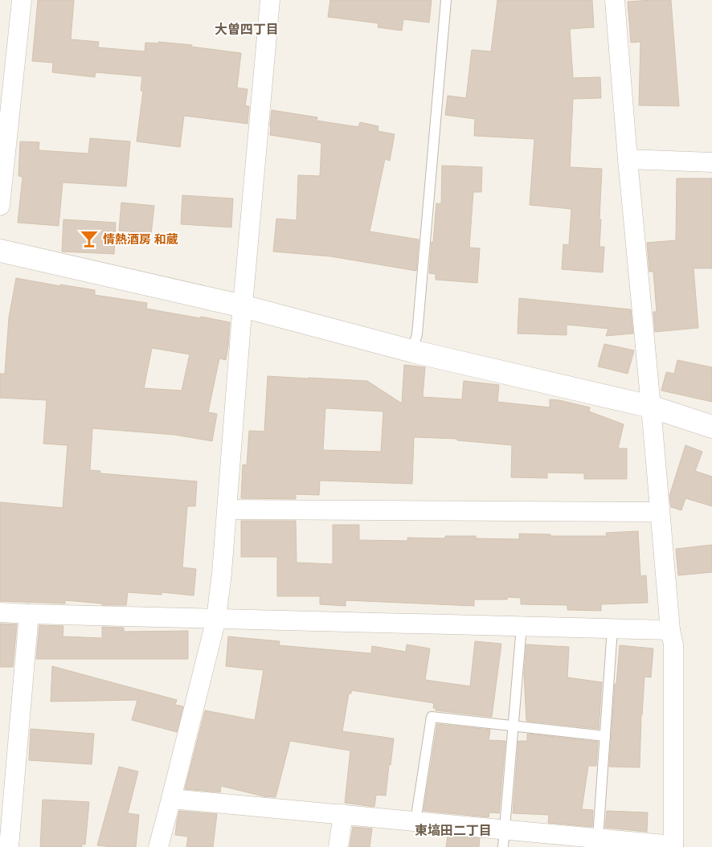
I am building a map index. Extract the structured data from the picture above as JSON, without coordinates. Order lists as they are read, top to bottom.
{
  "districts": ["大曽四丁目", "東塙田二丁目"],
  "places": {
    "bar": ["情熱酒房 和蔵"]
  }
}
